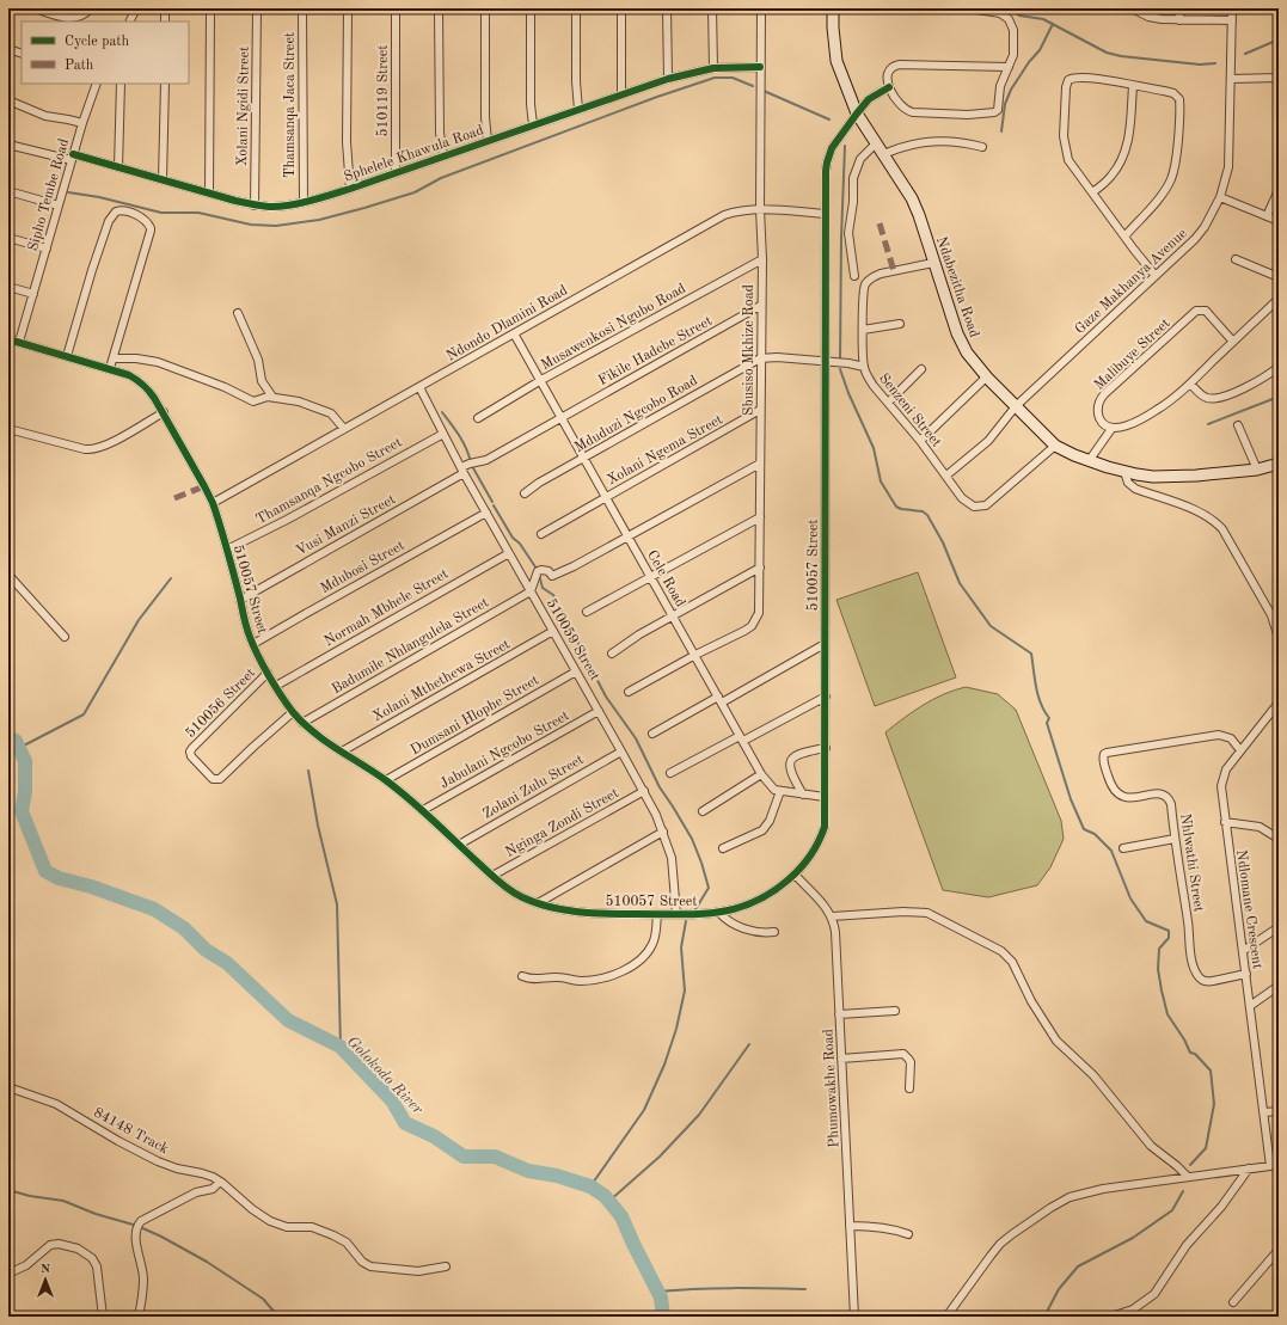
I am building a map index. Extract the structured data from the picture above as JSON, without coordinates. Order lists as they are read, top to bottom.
{
  "streets": {
    "street": [
      "510119 Street",
      "Thamsanqa Jaca Street",
      "Xolani Ngidi Street",
      "Sphelele Khawula Road",
      "Sipho Tembe Road",
      "Gaze Makhanya Avenue",
      "Ndabezitha Road",
      "Ndondo Dlamini Road",
      "Musawenkosi Ngubo Road",
      "Fikile Hadebe Street",
      "Sbusiso Mkhize Road",
      "Malibuye Street",
      "Senzeni Street",
      "Mduduzi Ngcobo Road",
      "Xolani Ngema Street",
      "Thamsanqa Ngcobo Street",
      "Vusi Manzi Street",
      "510057 Street",
      "Mdubosi Street",
      "Cele Road",
      "Normah Mbhele Street",
      "510059 Street",
      "Badumile Nhlangulela Street",
      "Xolani Mthethewa Street",
      "510056 Street",
      "Dumsani Hlophe Street",
      "Jabulani Ngcobo Street",
      "Zolani Zulu Street",
      "Nginga Zondi Street",
      "Nhlwathi Street",
      "Ndlomane Crescent",
      "Phumowakhe Road",
      "84148 Track"
    ]
  },
  "crossings": [
    ["510119 Street", "Sphelele Khawula Road"],
    ["Thamsanqa Jaca Street", "Sphelele Khawula Road"],
    ["Xolani Ngidi Street", "Sphelele Khawula Road"],
    ["Sphelele Khawula Road", "Sipho Tembe Road"],
    ["Sphelele Khawula Road", "Sbusiso Mkhize Road"],
    ["Sipho Tembe Road", "510057 Street"],
    ["Gaze Makhanya Avenue", "Ndabezitha Road"],
    ["Gaze Makhanya Avenue", "Senzeni Street"],
    ["Ndabezitha Road", "Senzeni Street"],
    ["Ndabezitha Road", "510057 Street"],
    ["Ndondo Dlamini Road", "Sbusiso Mkhize Road"],
    ["Ndondo Dlamini Road", "510057 Street"],
    ["Ndondo Dlamini Road", "Cele Road"],
    ["Ndondo Dlamini Road", "510059 Street"],
    ["Musawenkosi Ngubo Road", "Sbusiso Mkhize Road"],
    ["Musawenkosi Ngubo Road", "Cele Road"],
    ["Fikile Hadebe Street", "Sbusiso Mkhize Road"],
    ["Fikile Hadebe Street", "Cele Road"],
    ["Sbusiso Mkhize Road", "Mduduzi Ngcobo Road"],
    ["Sbusiso Mkhize Road", "Xolani Ngema Street"],
    ["Sbusiso Mkhize Road", "Cele Road"],
    ["Mduduzi Ngcobo Road", "Cele Road"],
    ["Xolani Ngema Street", "Cele Road"],
    ["Thamsanqa Ngcobo Street", "510057 Street"],
    ["Thamsanqa Ngcobo Street", "510059 Street"],
    ["Vusi Manzi Street", "510057 Street"],
    ["Vusi Manzi Street", "510059 Street"],
    ["510057 Street", "Mdubosi Street"],
    ["510057 Street", "Normah Mbhele Street"],
    ["510057 Street", "510059 Street"],
    ["510057 Street", "Badumile Nhlangulela Street"],
    ["510057 Street", "Xolani Mthethewa Street"],
    ["510057 Street", "510056 Street"],
    ["510057 Street", "Dumsani Hlophe Street"],
    ["510057 Street", "Jabulani Ngcobo Street"],
    ["510057 Street", "Zolani Zulu Street"],
    ["510057 Street", "Nginga Zondi Street"],
    ["510057 Street", "Phumowakhe Road"],
    ["Mdubosi Street", "510059 Street"],
    ["Normah Mbhele Street", "510059 Street"],
    ["510059 Street", "Badumile Nhlangulela Street"],
    ["510059 Street", "Xolani Mthethewa Street"],
    ["510059 Street", "Dumsani Hlophe Street"],
    ["510059 Street", "Jabulani Ngcobo Street"],
    ["510059 Street", "Zolani Zulu Street"],
    ["510059 Street", "Nginga Zondi Street"],
    ["Nhlwathi Street", "Ndlomane Crescent"]
  ],
  "water": ["Golokodo River"],
  "legend": ["Cycle path", "Path"],
  "north": "top"
}
